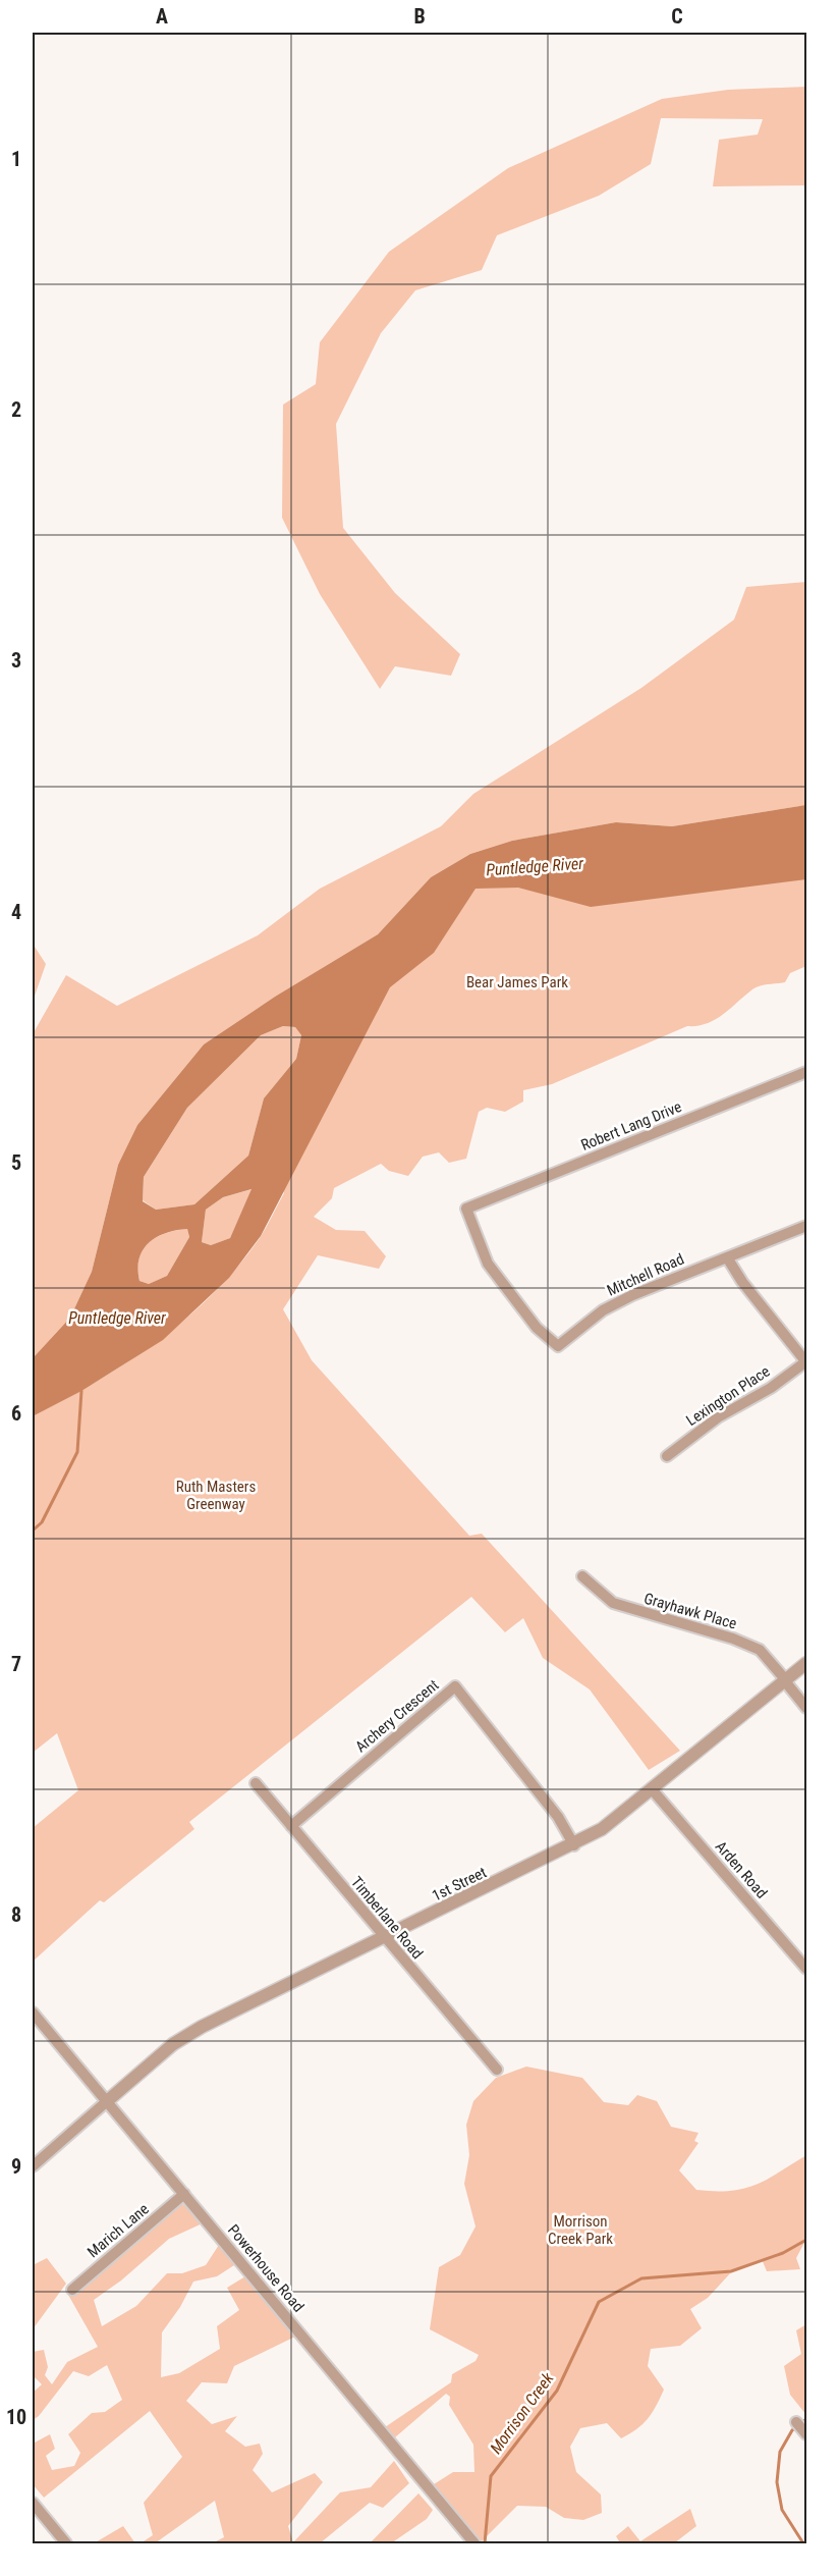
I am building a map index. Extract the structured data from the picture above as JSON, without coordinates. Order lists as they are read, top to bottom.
{
  "streets": {
    "street": [
      "Robert Lang Drive",
      "Mitchell Road",
      "Lexington Place",
      "Grayhawk Place",
      "Archery Crescent",
      "Arden Road",
      "1st Street",
      "Timberlane Road",
      "Marich Lane",
      "Powerhouse Road"
    ]
  },
  "crossings": [
    ["Robert Lang Drive", "Mitchell Road"],
    ["Grayhawk Place", "1st Street"],
    ["Archery Crescent", "1st Street"],
    ["Archery Crescent", "Timberlane Road"],
    ["Arden Road", "1st Street"],
    ["1st Street", "Timberlane Road"],
    ["1st Street", "Powerhouse Road"],
    ["Marich Lane", "Powerhouse Road"]
  ],
  "water": ["Puntledge River", "Morrison Creek"],
  "parks": ["Bear James Park", "Ruth Masters Greenway", "Morrison Creek Park"],
  "grid": {
    "columns": ["A", "B", "C"],
    "rows": [
      "1",
      "2",
      "3",
      "4",
      "5",
      "6",
      "7",
      "8",
      "9",
      "10"
    ]
  }
}
